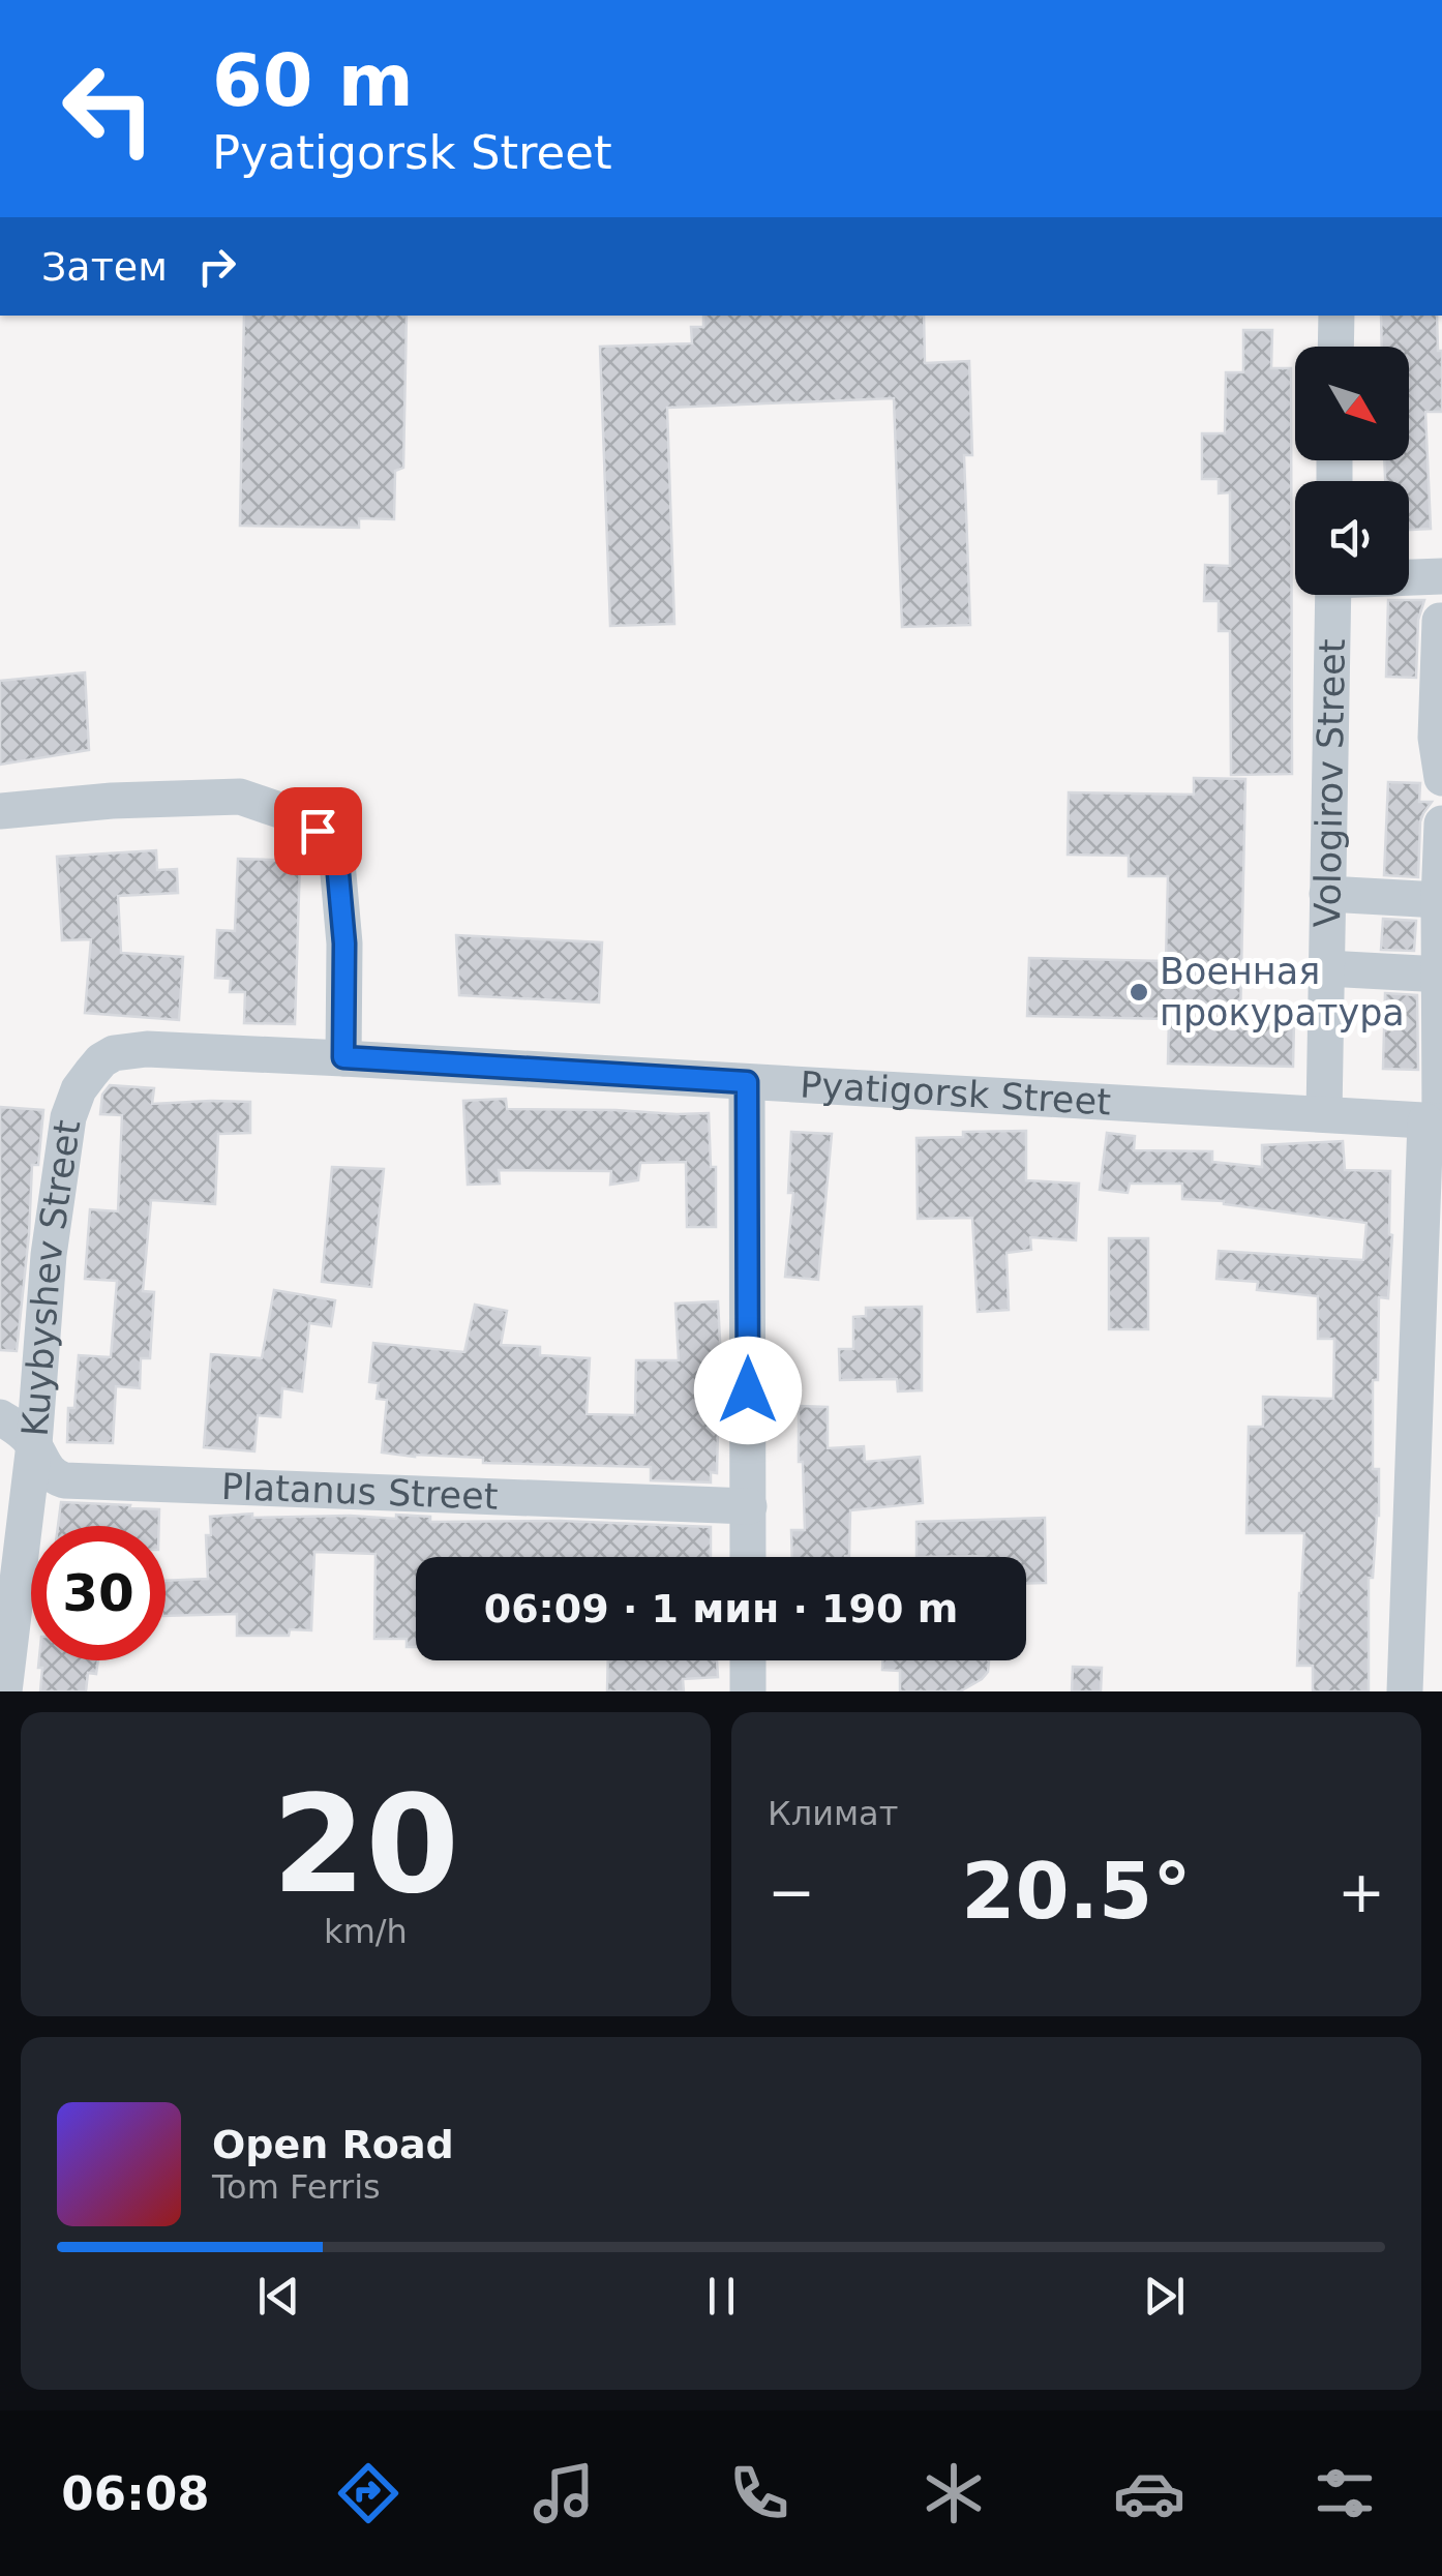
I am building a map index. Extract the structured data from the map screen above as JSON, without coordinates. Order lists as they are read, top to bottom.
{
  "streets": {
    "street": [
      "Vologirov Street",
      "Pyatigorsk Street",
      "Kuybyshev Street",
      "Platanus Street"
    ]
  },
  "crossings": [
    ["Vologirov Street", "Pyatigorsk Street"],
    ["Pyatigorsk Street", "Kuybyshev Street"],
    ["Kuybyshev Street", "Platanus Street"]
  ],
  "places": ["Военная прокуратура"],
  "north": "bottom right",
  "page": {
    "turn": ["60 m", "Pyatigorsk Street"],
    "then": "Затем",
    "limit": "30",
    "trip": "06:09 · 1 мин · 190 m",
    "tile": [
      ["20", "km/h"],
      "Климат"
    ],
    "heat": ["−", "20.5°", "+"],
    "song": ["Open Road", "Tom Ferris"],
    "tabs": "06:08"
  }
}
